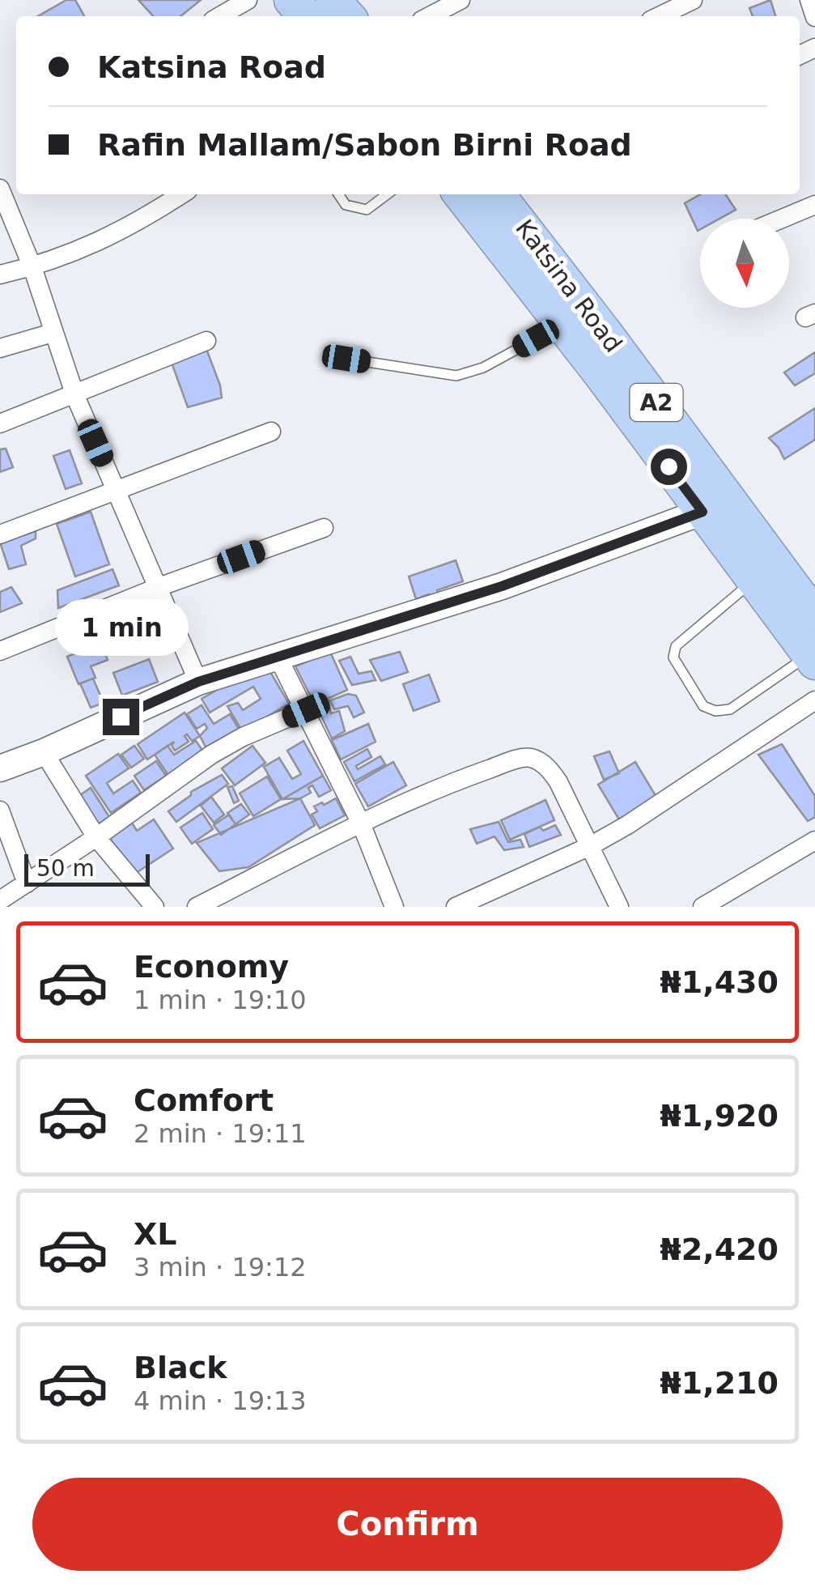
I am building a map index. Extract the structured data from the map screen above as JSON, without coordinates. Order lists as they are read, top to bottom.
{
  "streets": {
    "highway": ["Katsina Road", "A2"]
  },
  "scale_bar": "50 m",
  "north": "bottom",
  "page": {
    "banner": ["Katsina Road", "Rafin Mallam/Sabon Birni Road"],
    "bubble": "1 min",
    "scale": "50 m",
    "list": [
      {
        "name": "Economy",
        "note": "1 min · 19:10",
        "value": "₦1,430"
      },
      {
        "name": "Comfort",
        "note": "2 min · 19:11",
        "value": "₦1,920"
      },
      {
        "name": "XL",
        "note": "3 min · 19:12",
        "value": "₦2,420"
      },
      {
        "name": "Black",
        "note": "4 min · 19:13",
        "value": "₦1,210"
      }
    ],
    "buttons": "Confirm"
  }
}
